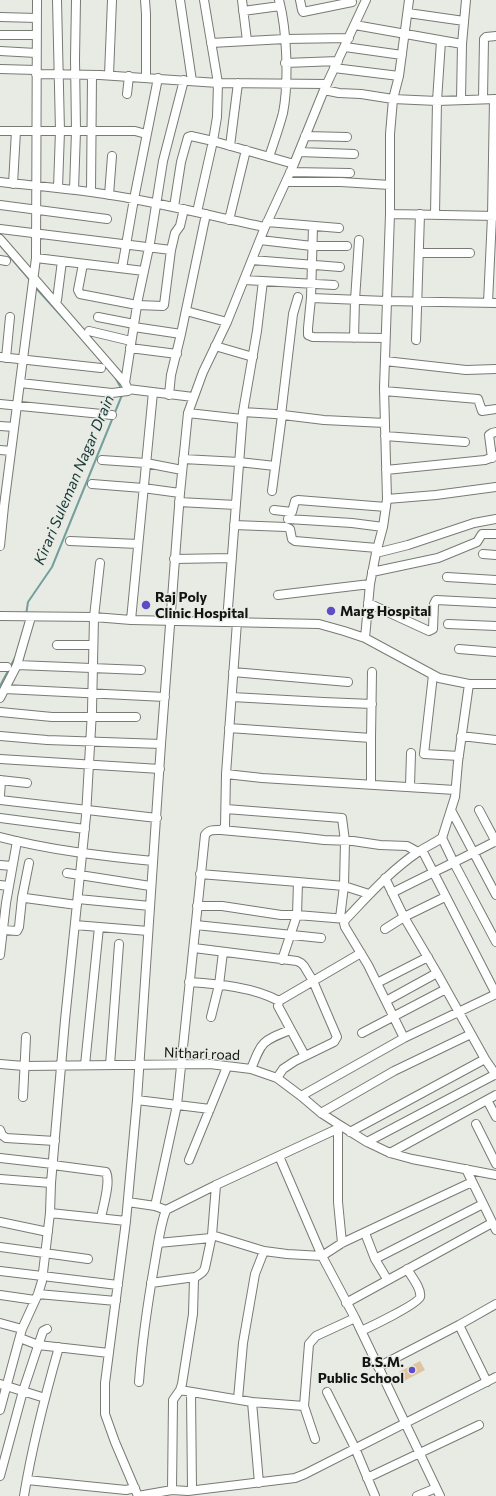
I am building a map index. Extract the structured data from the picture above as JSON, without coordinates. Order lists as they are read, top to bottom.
{
  "streets": {
    "street": ["Nithari road"]
  },
  "water": ["Kirari Suleman Nagar Drain"],
  "places": ["Raj Poly Clinic Hospital", "Marg Hospital", "B.S.M. Public School"]
}
